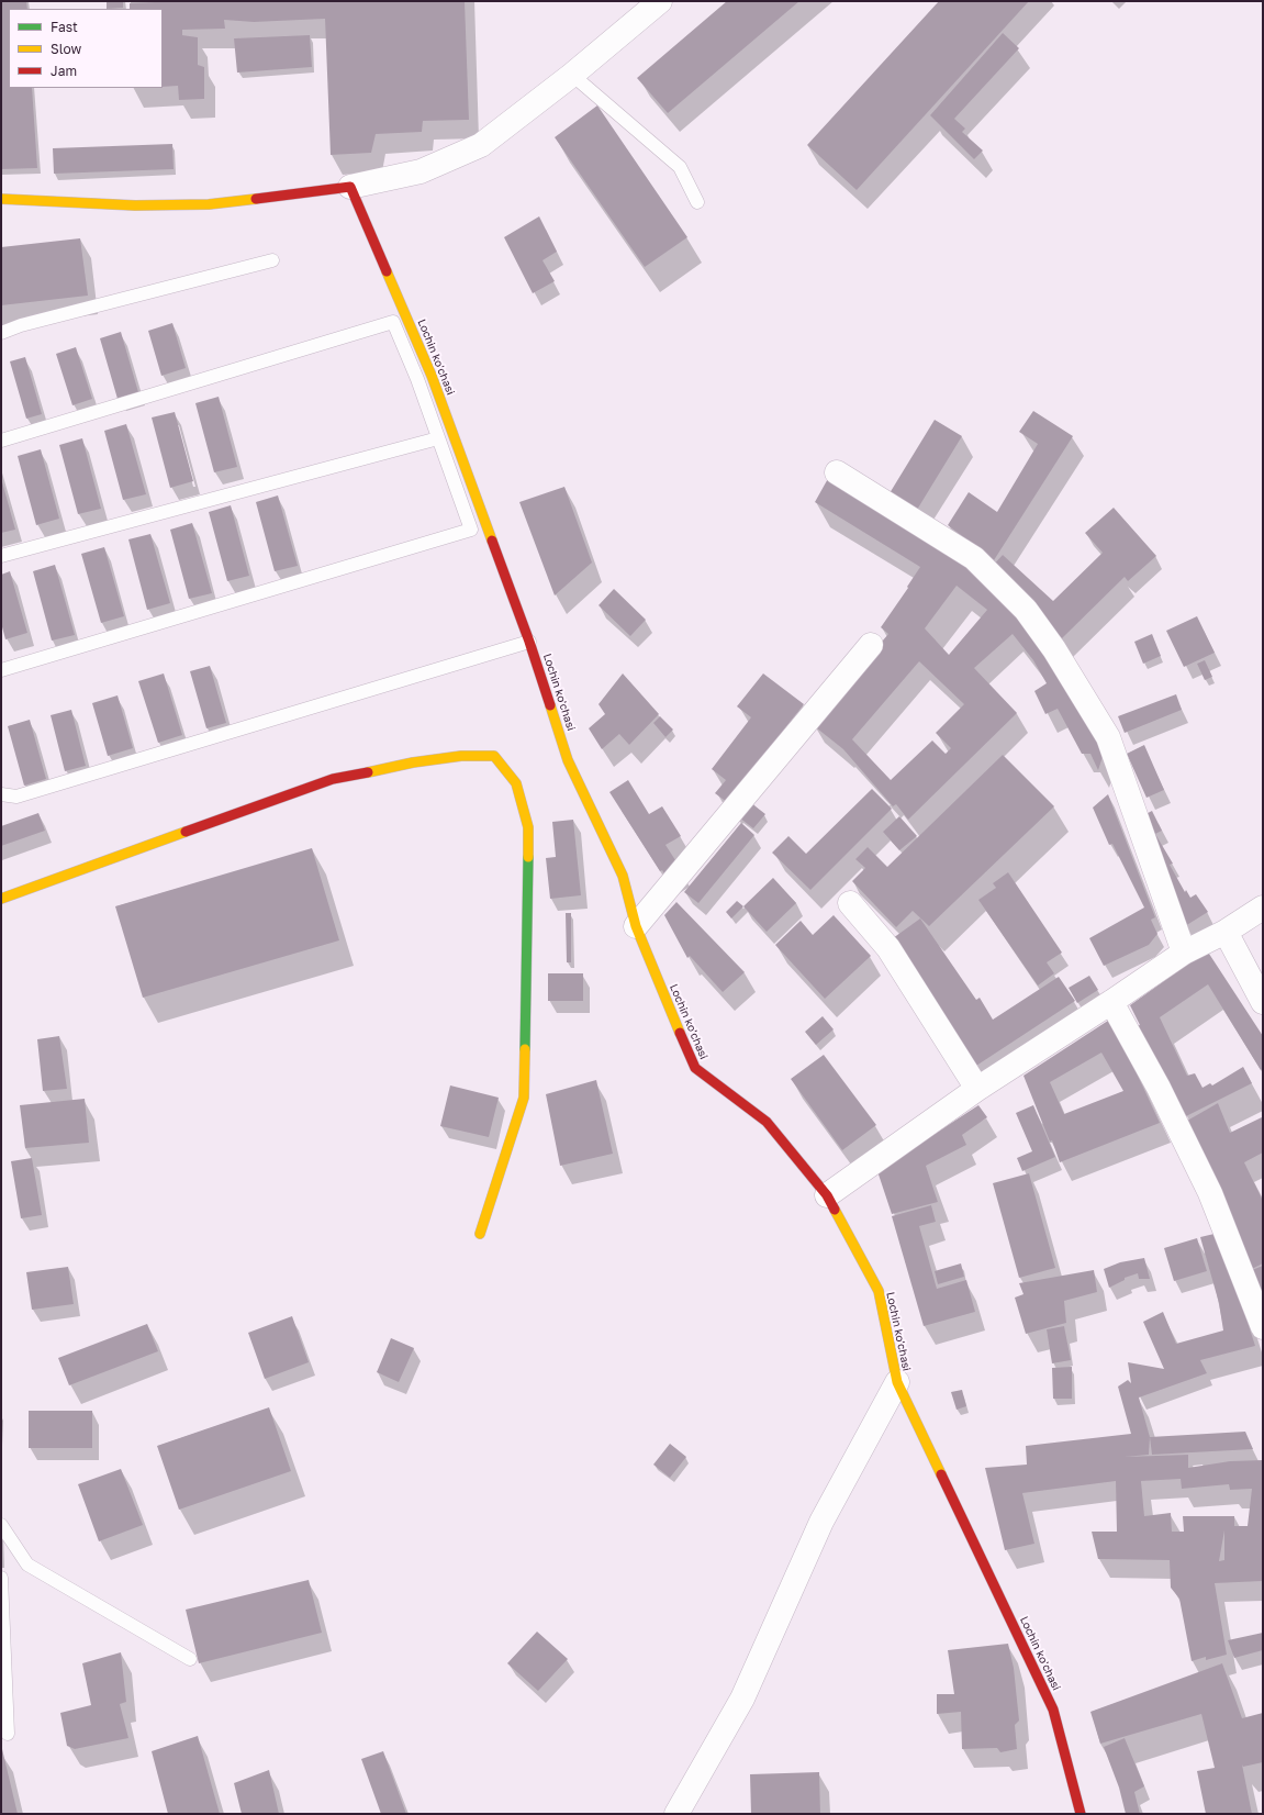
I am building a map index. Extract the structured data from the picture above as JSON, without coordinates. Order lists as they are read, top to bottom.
{
  "streets": {
    "street": ["Lochin ko'chasi"]
  },
  "legend": ["Fast", "Slow", "Jam"]
}
